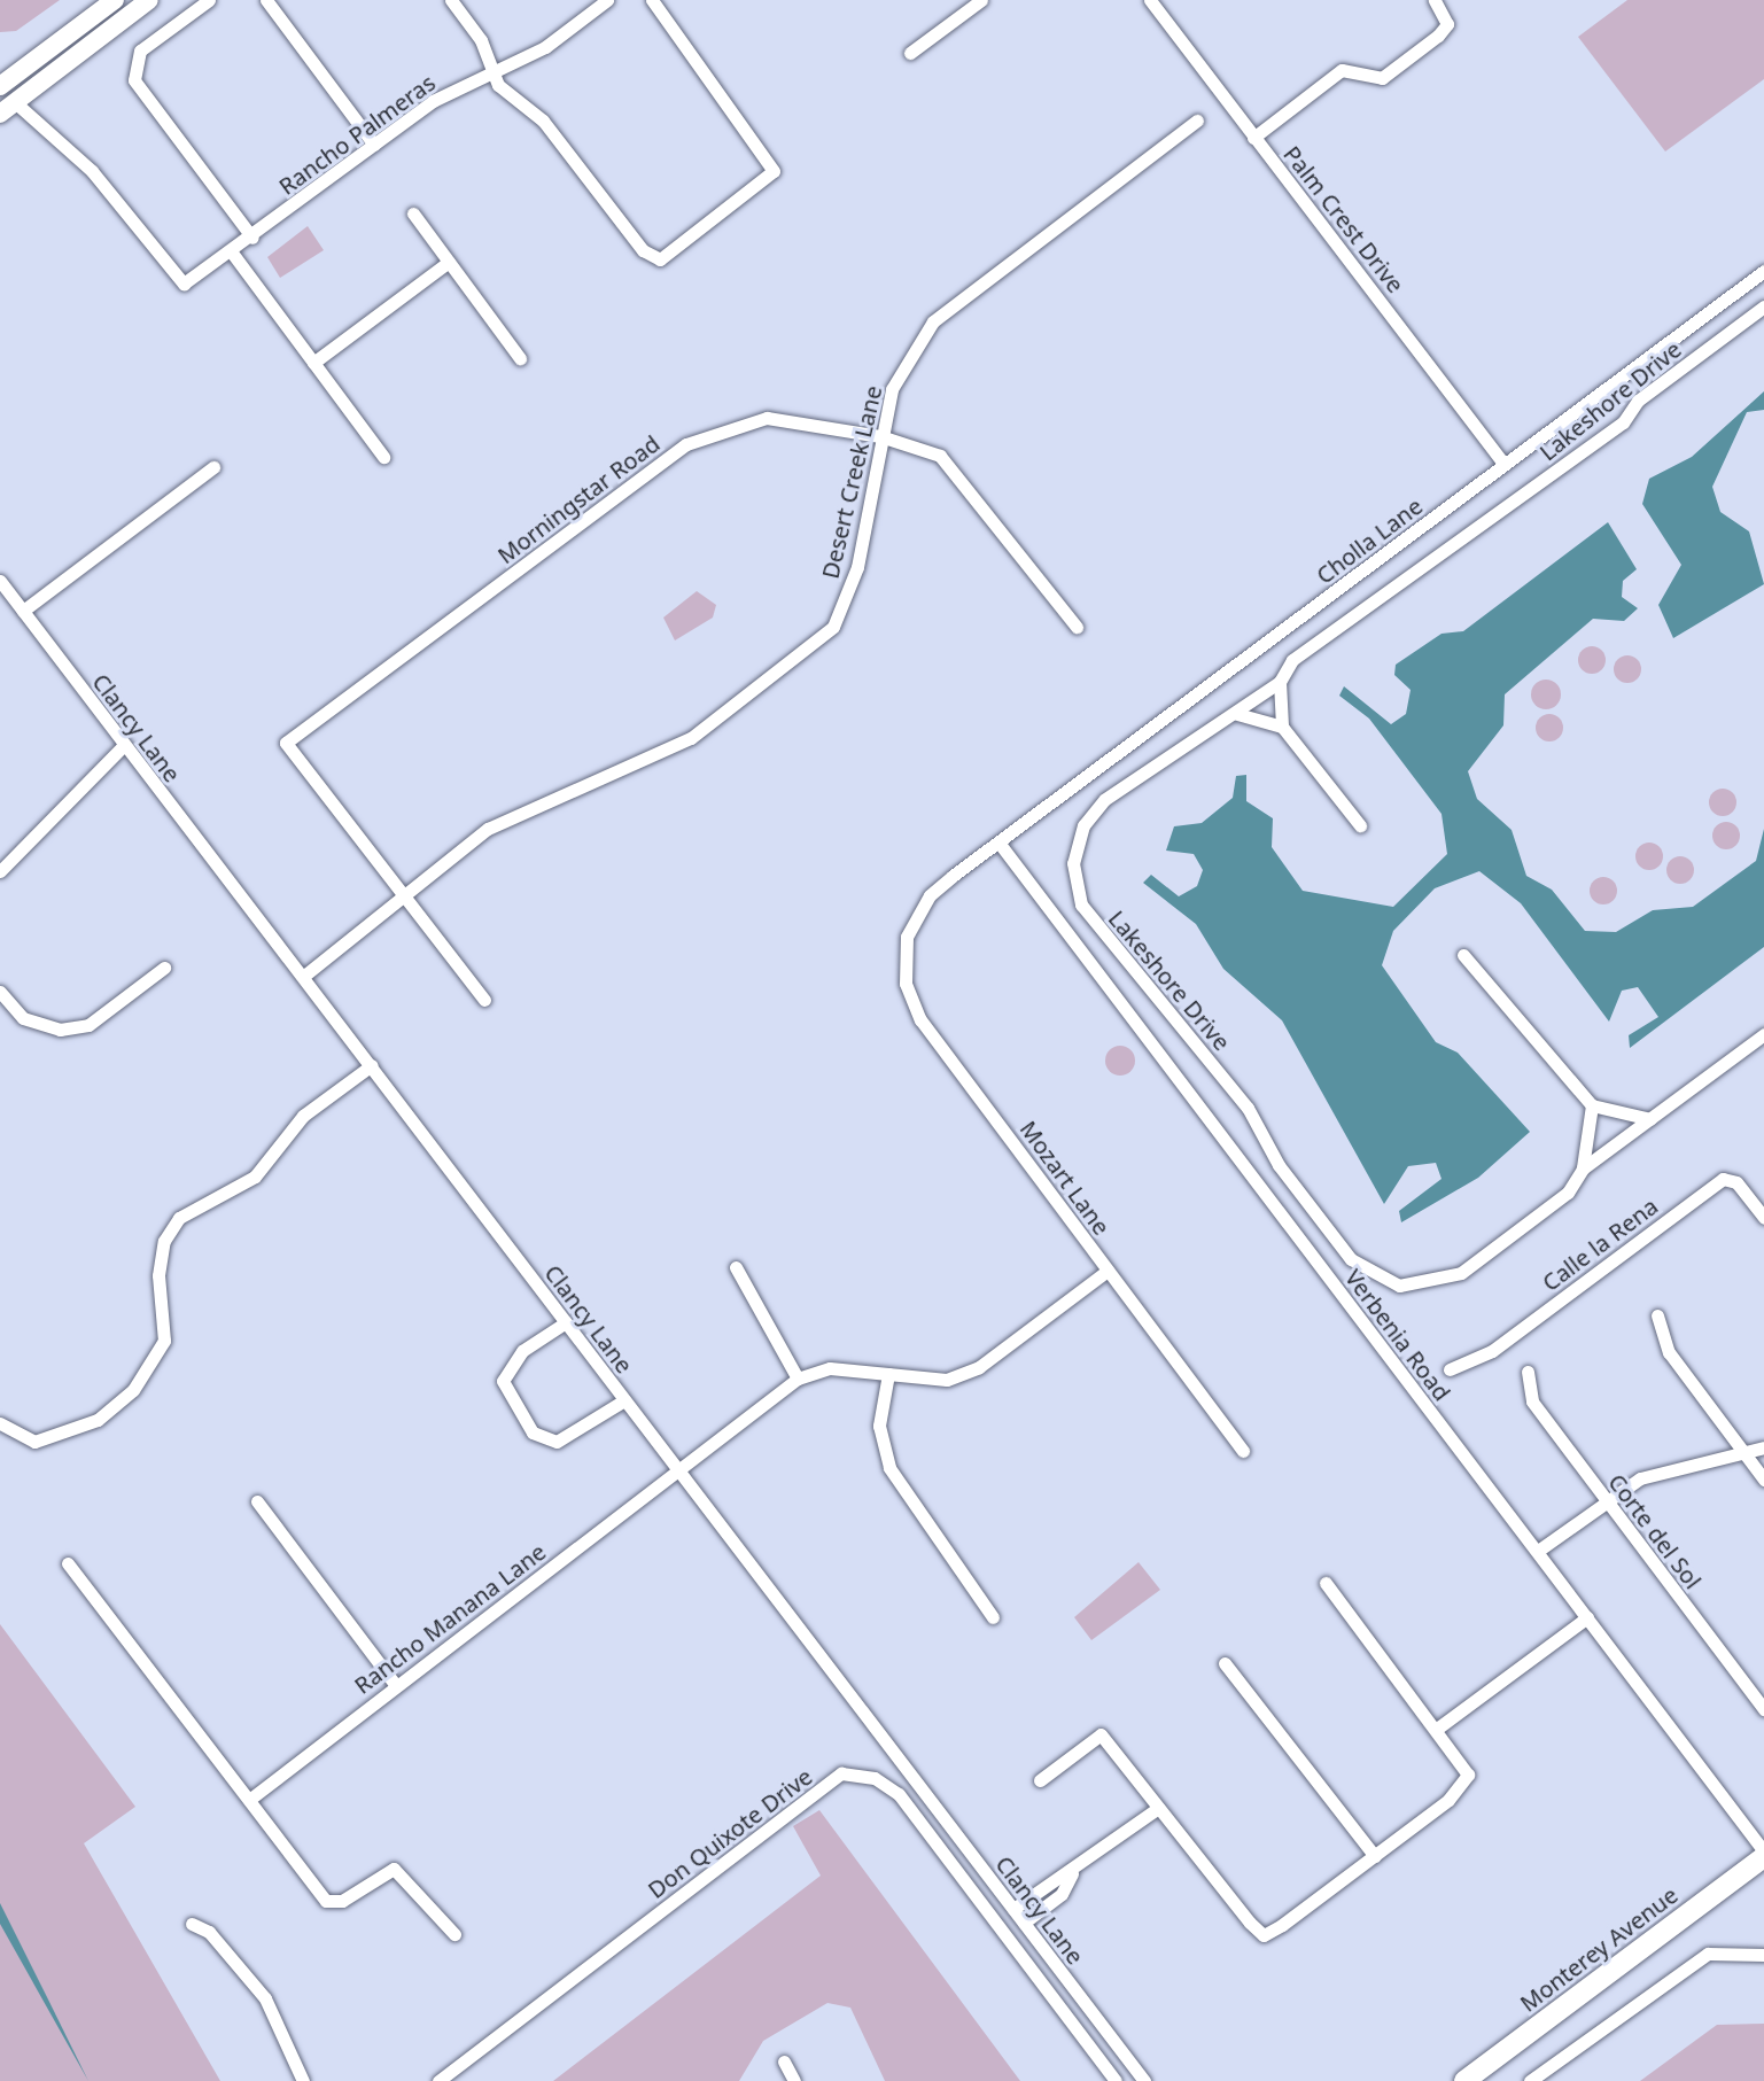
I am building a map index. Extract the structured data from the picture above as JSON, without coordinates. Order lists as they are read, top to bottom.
{
  "streets": {
    "main road": ["Monterey Avenue"],
    "street": [
      "Rancho Palmeras",
      "Palm Crest Drive",
      "Lakeshore Drive",
      "Desert Creek Lane",
      "Morningstar Road",
      "Cholla Lane",
      "Clancy Lane",
      "Mozart Lane",
      "Calle la Rena",
      "Verbenia Road",
      "Corte del Sol",
      "Rancho Manana Lane",
      "Don Quixote Drive"
    ]
  },
  "crossings": [
    ["Palm Crest Drive", "Cholla Lane"],
    ["Desert Creek Lane", "Morningstar Road"],
    ["Desert Creek Lane", "Clancy Lane"],
    ["Cholla Lane", "Mozart Lane"],
    ["Cholla Lane", "Verbenia Road"],
    ["Clancy Lane", "Mozart Lane"],
    ["Clancy Lane", "Rancho Manana Lane"],
    ["Mozart Lane", "Verbenia Road"],
    ["Mozart Lane", "Rancho Manana Lane"],
    ["Verbenia Road", "Monterey Avenue"]
  ]
}
